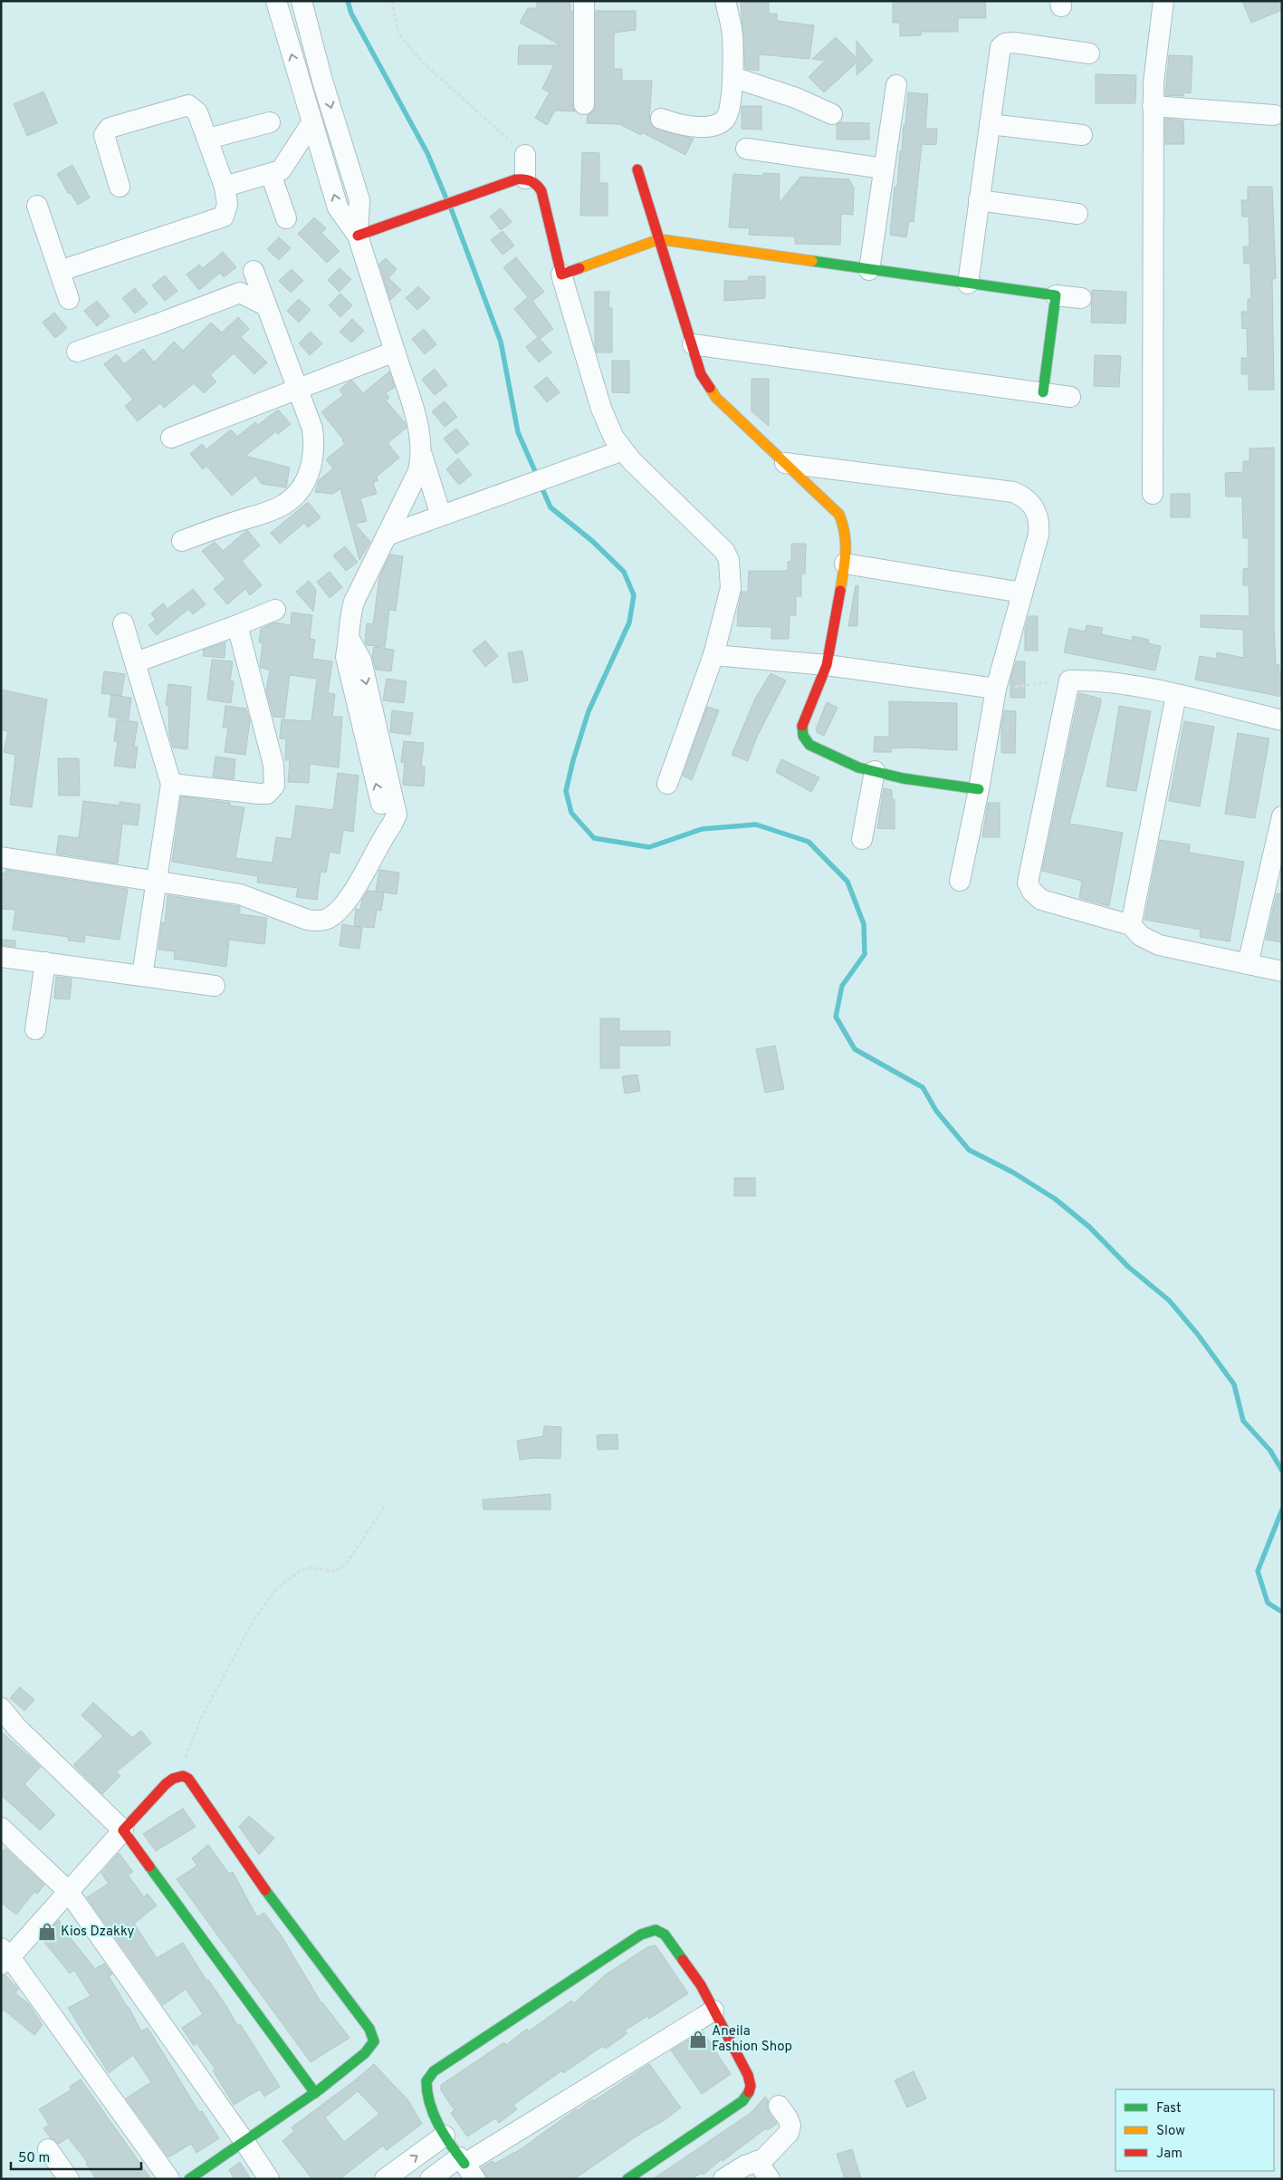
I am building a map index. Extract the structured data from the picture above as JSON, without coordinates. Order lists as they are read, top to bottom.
{
  "places": {
    "shop": ["Kios Dzakky", "Aneila Fashion Shop"]
  },
  "legend": ["Fast", "Slow", "Jam"],
  "scale_bar": "50 m"
}
